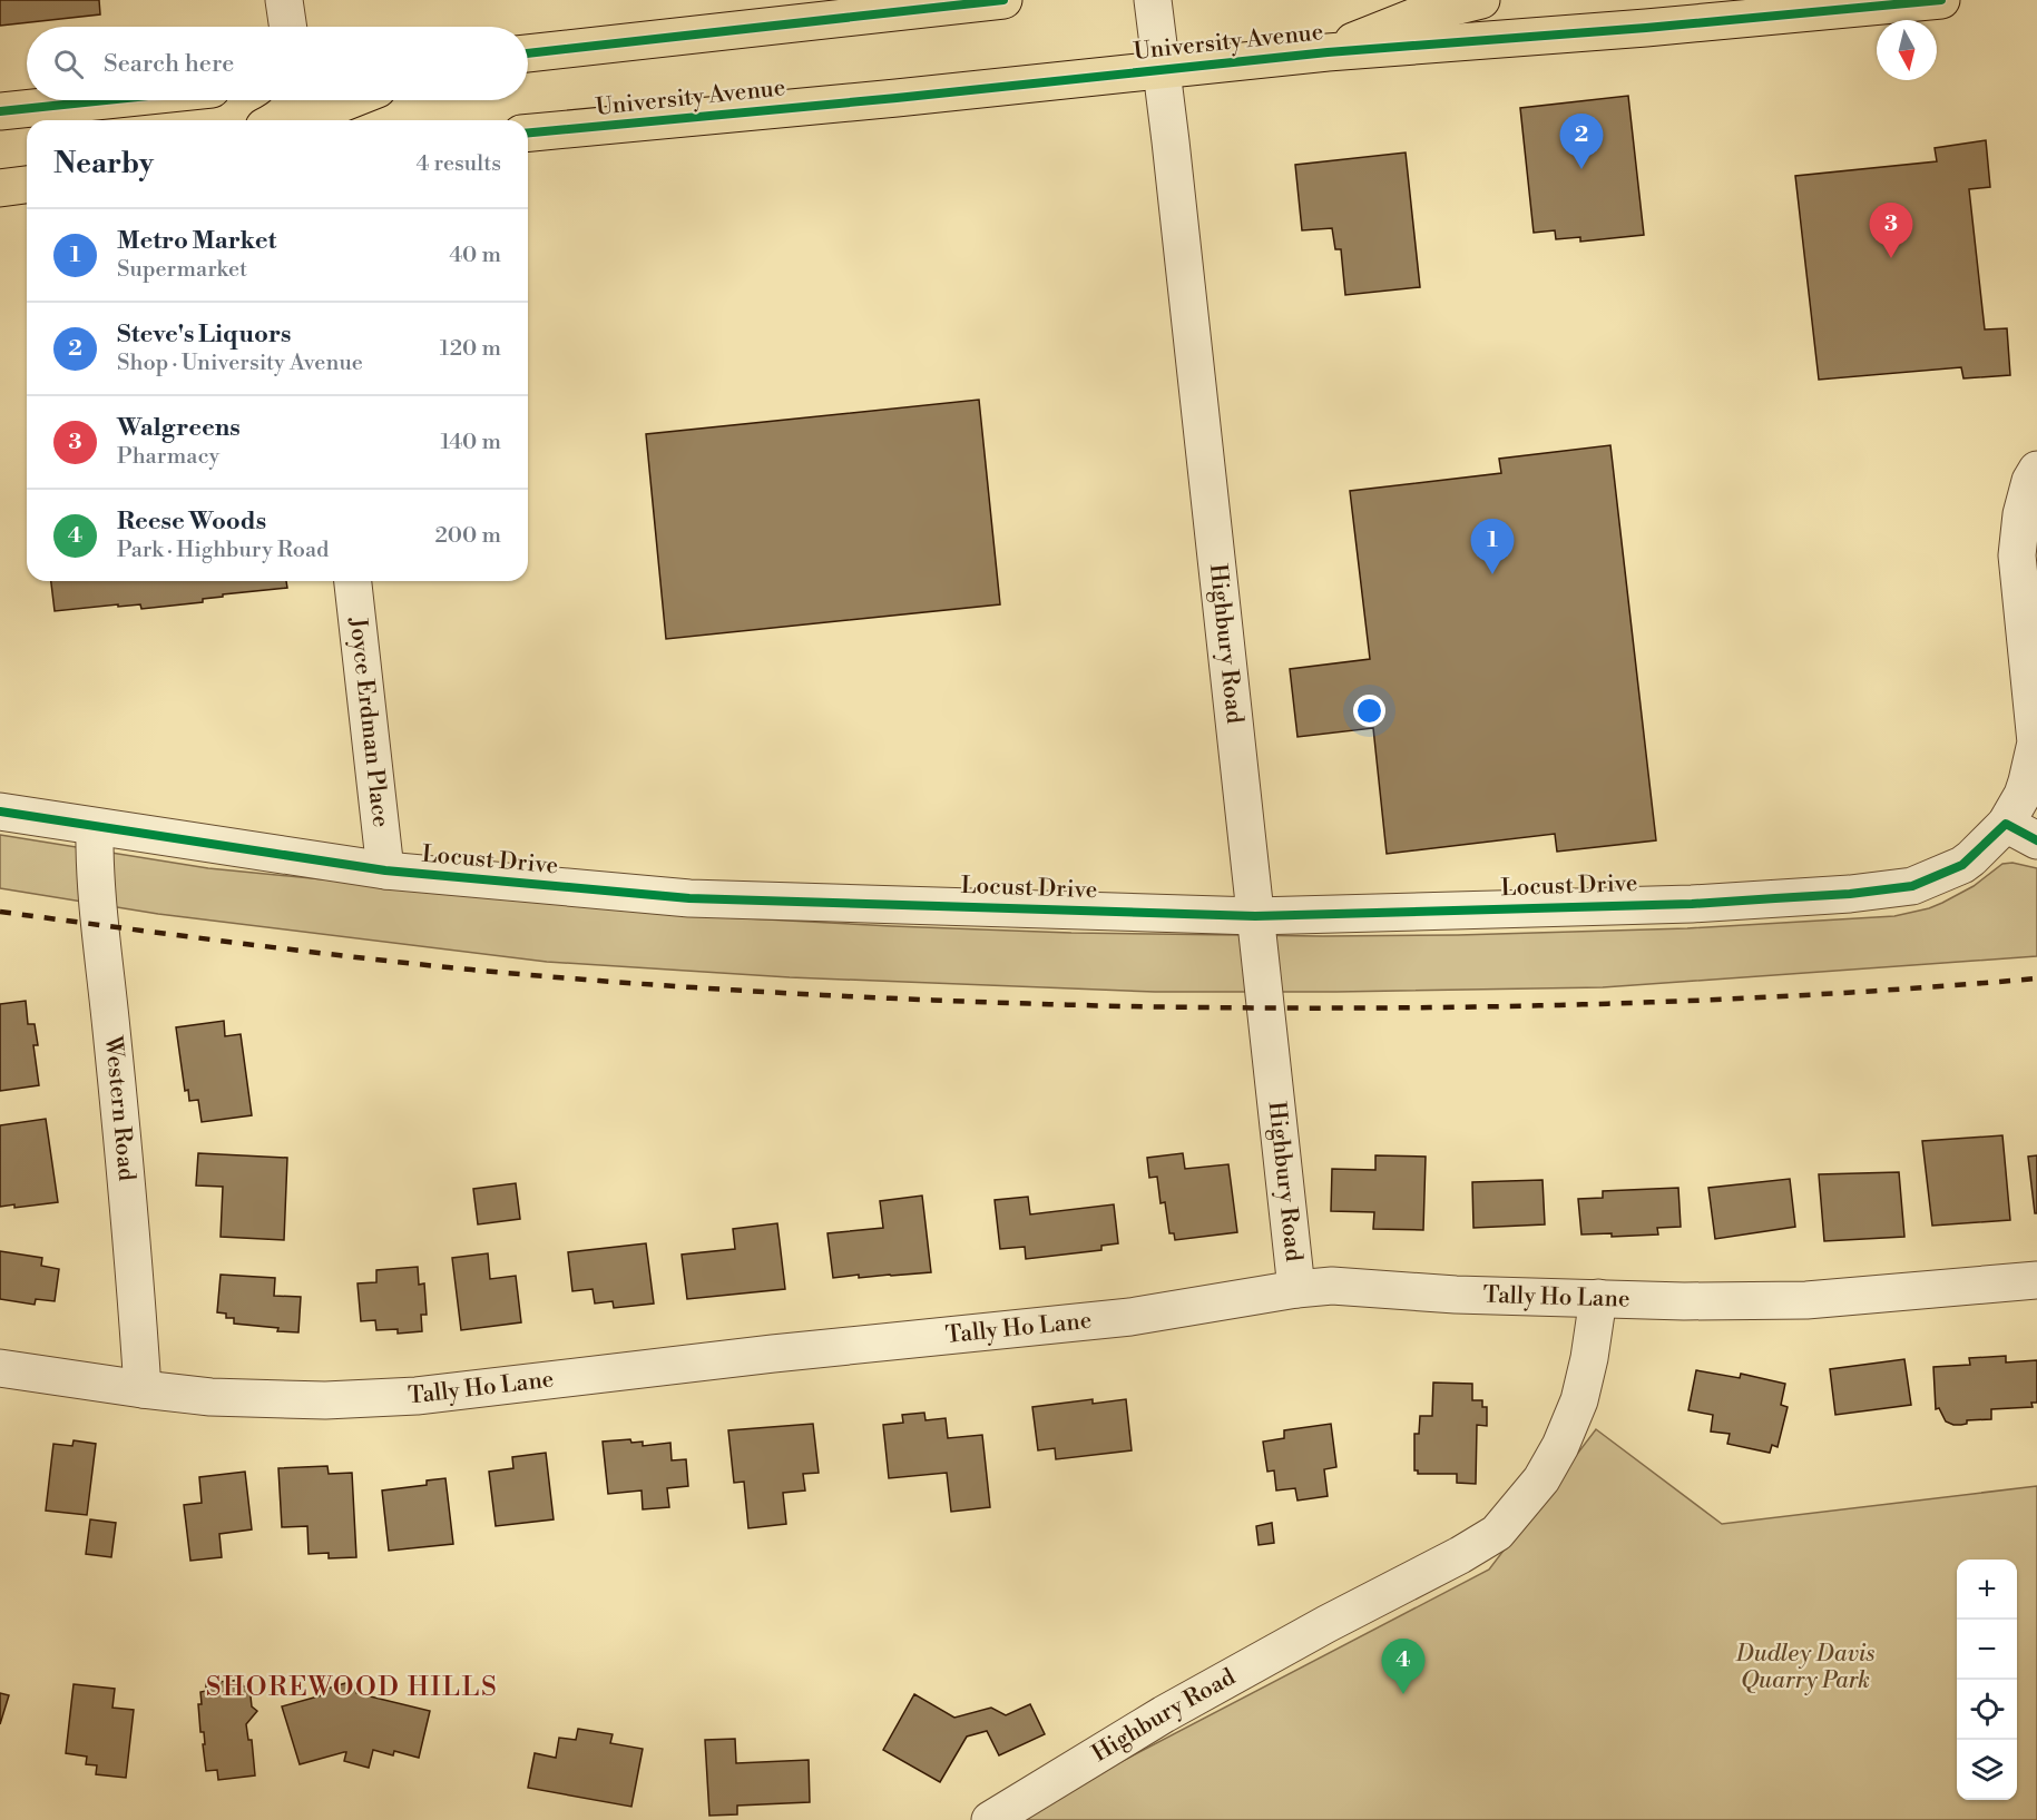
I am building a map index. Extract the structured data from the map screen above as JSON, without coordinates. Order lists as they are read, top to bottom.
{
  "streets": {
    "main road": ["University Avenue"],
    "street": [
      "Highbury Road",
      "Joyce Erdman Place",
      "Locust Drive",
      "Western Road",
      "Tally Ho Lane"
    ]
  },
  "crossings": [
    ["University Avenue", "Highbury Road"],
    ["Highbury Road", "Locust Drive"],
    ["Highbury Road", "Tally Ho Lane"],
    ["Joyce Erdman Place", "Locust Drive"],
    ["Locust Drive", "Western Road"],
    ["Western Road", "Tally Ho Lane"]
  ],
  "districts": ["SHOREWOOD HILLS"],
  "parks": ["Dudley Davis Quarry Park"],
  "north": "bottom",
  "page": {
    "search": "Search here",
    "pins": [
      "2",
      "3",
      "1",
      "4"
    ],
    "heading": ["Nearby", "4 results"],
    "list": [
      {
        "mark": "1",
        "name": "Metro Market",
        "note": "Supermarket",
        "value": "40 m"
      },
      {
        "mark": "2",
        "name": "Steve's Liquors",
        "note": "Shop · University Avenue",
        "value": "120 m"
      },
      {
        "mark": "3",
        "name": "Walgreens",
        "note": "Pharmacy",
        "value": "140 m"
      },
      {
        "mark": "4",
        "name": "Reese Woods",
        "note": "Park · Highbury Road",
        "value": "200 m"
      }
    ],
    "map_buttons": ["+", "−"]
  }
}
